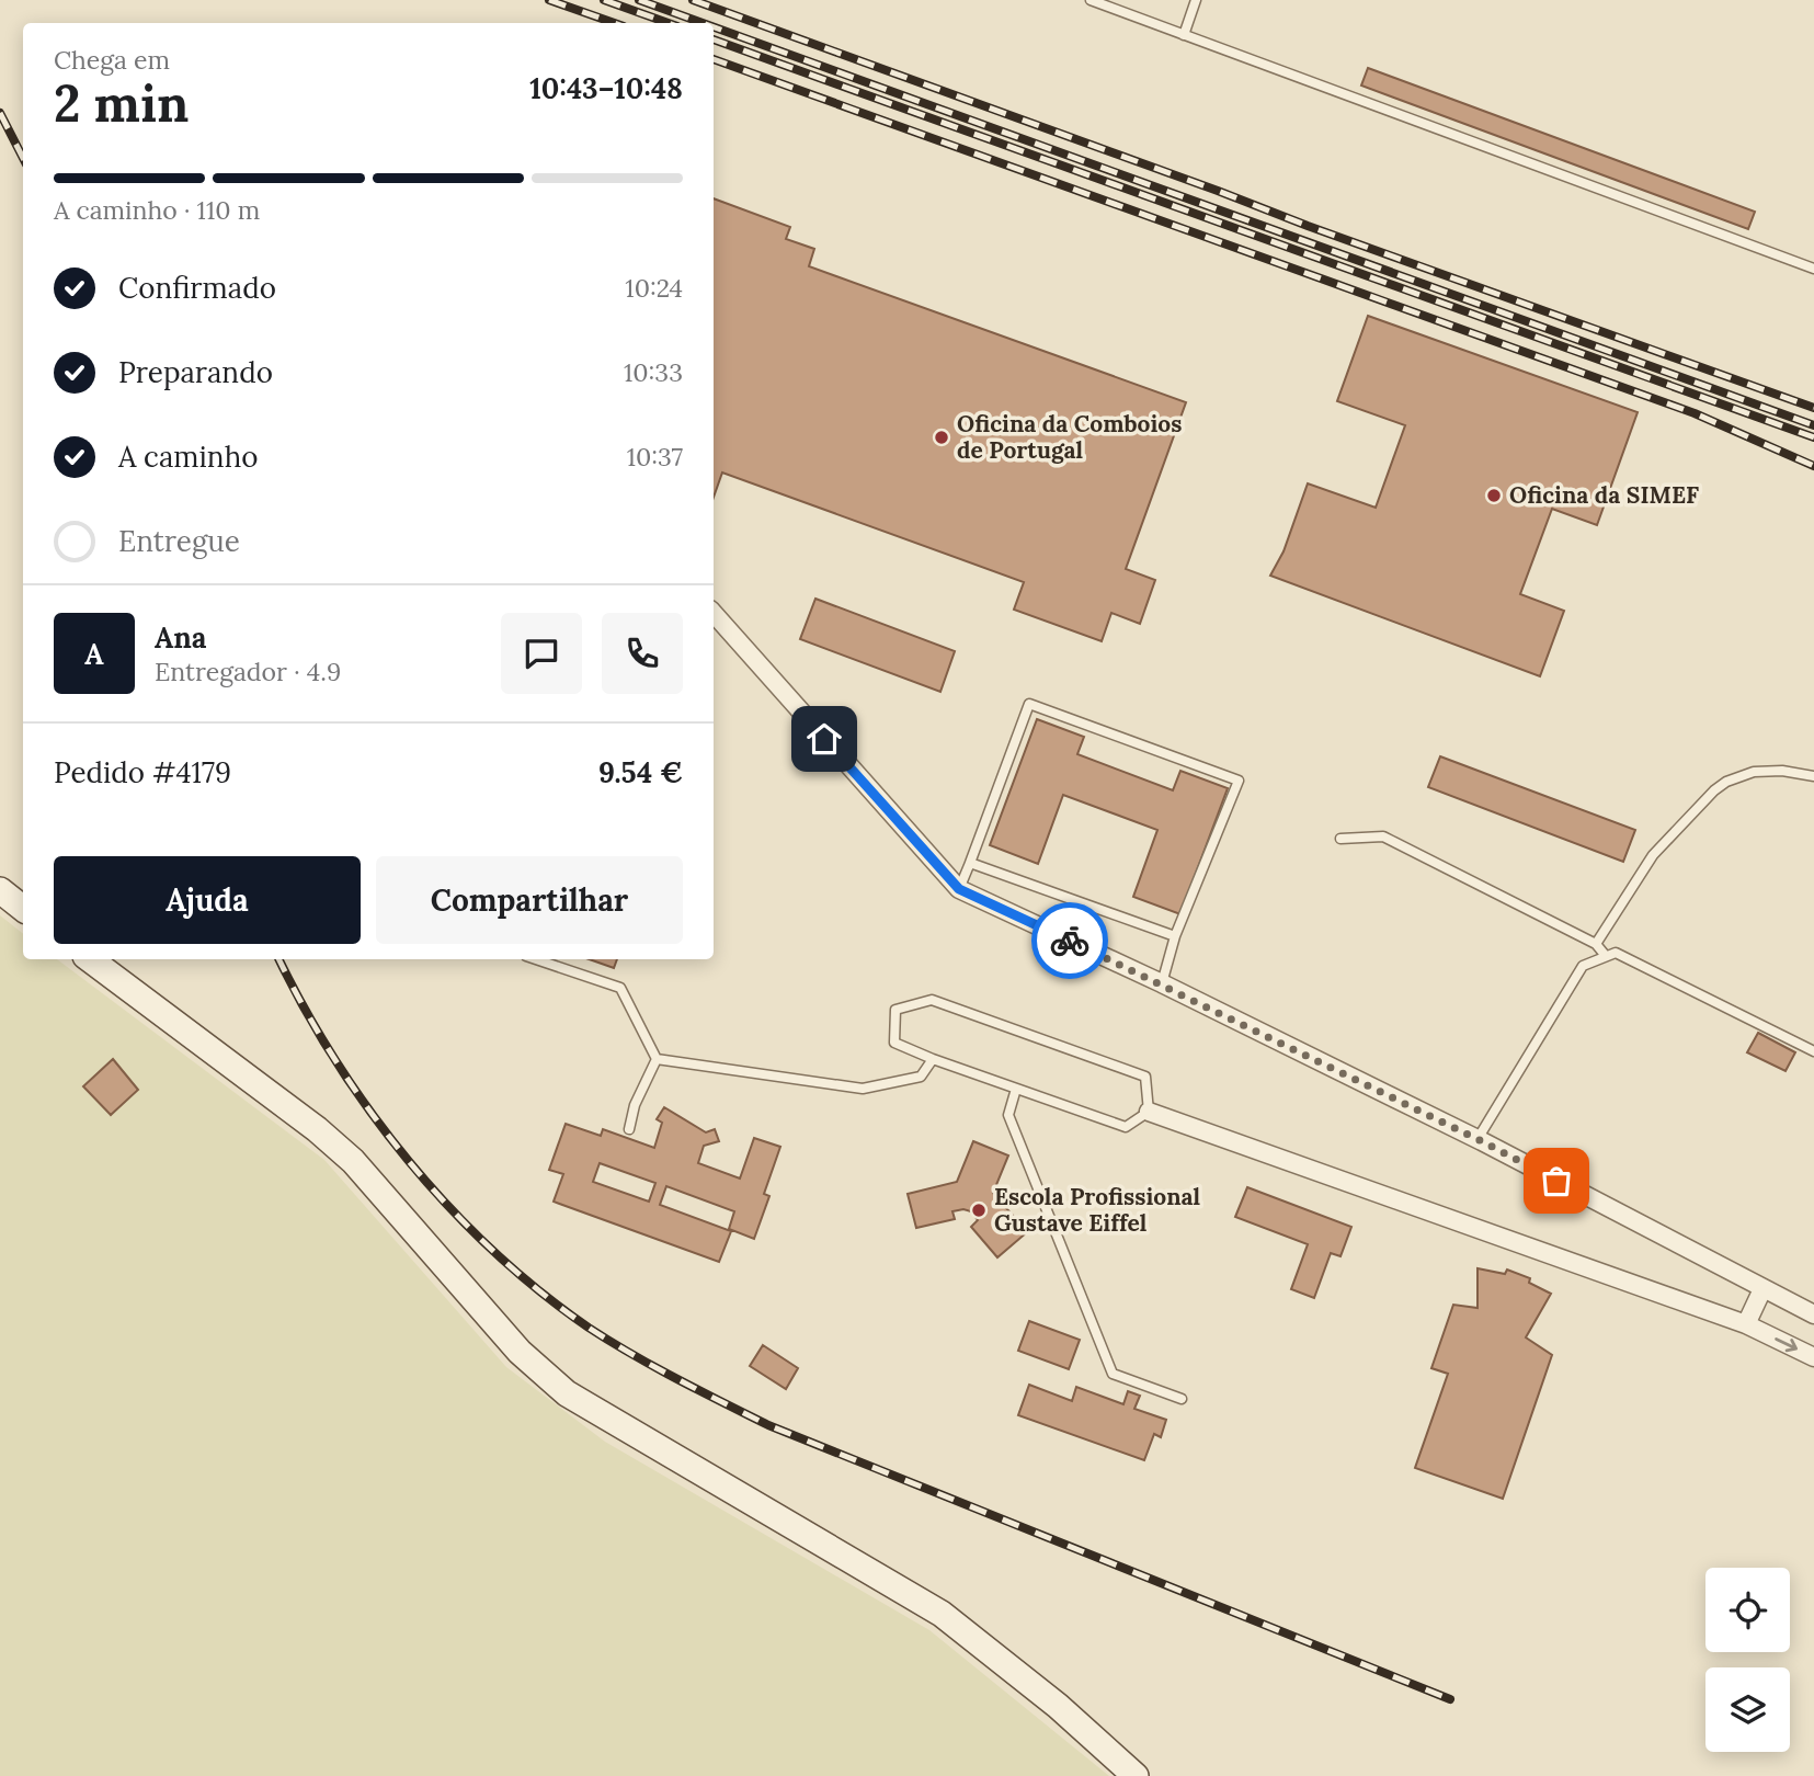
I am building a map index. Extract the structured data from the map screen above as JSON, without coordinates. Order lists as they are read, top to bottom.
{
  "places": ["Oficina da Comboios de Portugal", "Oficina da SIMEF", "Escola Profissional Gustave Eiffel"],
  "page": {
    "heading": ["2 min", "Chega em", "10:43–10:48"],
    "panel": [
      "Ana",
      "Entregador · 4.9",
      "Pedido #4179",
      "9.54 €"
    ],
    "bar": "A caminho · 110 m",
    "list": [
      ["Confirmado", "10:24"],
      ["Preparando", "10:33"],
      ["A caminho", "10:37"],
      "Entregue"
    ],
    "round": "A",
    "buttons": ["Ajuda", "Compartilhar"]
  }
}
